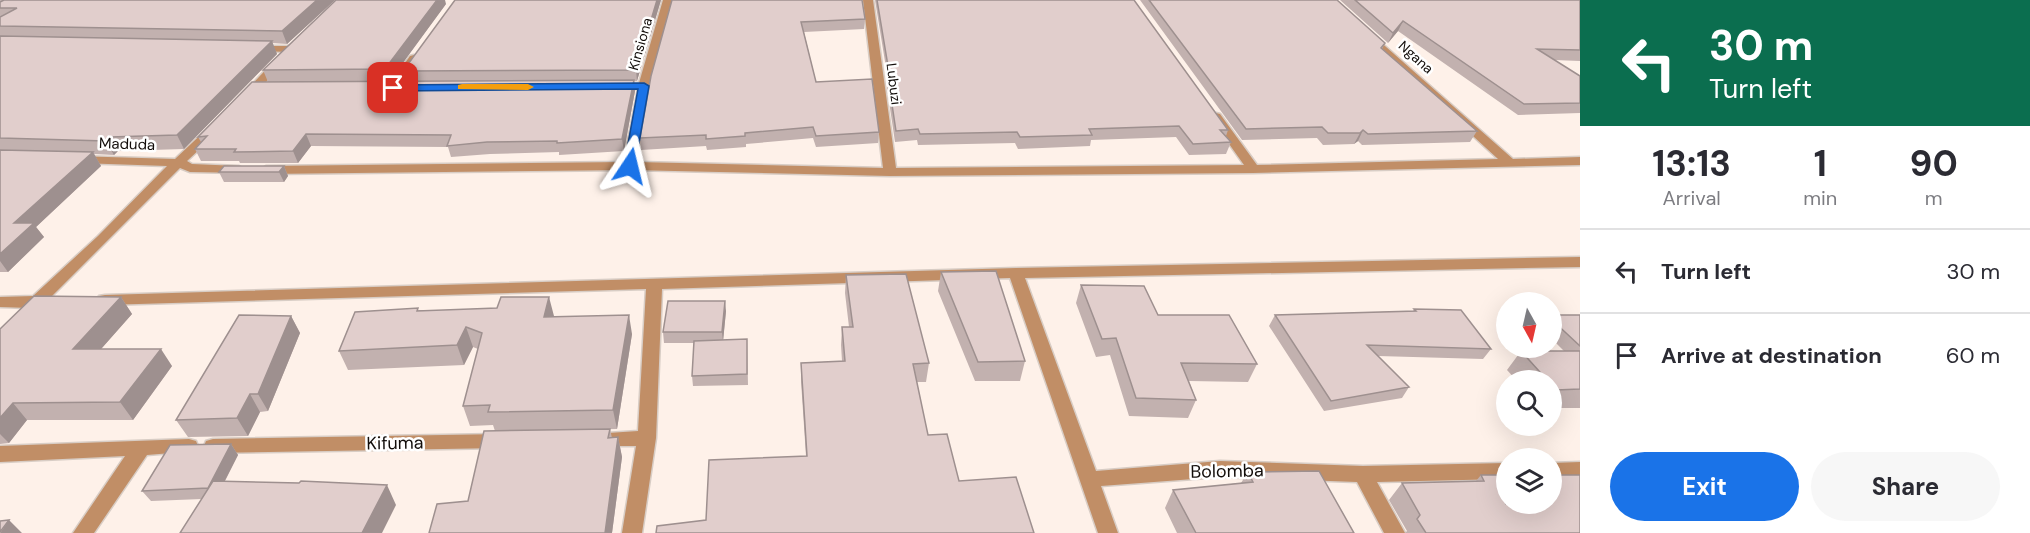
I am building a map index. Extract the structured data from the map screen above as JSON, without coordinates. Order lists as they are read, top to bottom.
{
  "streets": {
    "street": [
      "Kinsiona",
      "Ngana",
      "Lubuzi",
      "Maduda",
      "Kifuma",
      "Bolomba"
    ]
  },
  "crossings": [
    ["Kinsiona", "Maduda"],
    ["Ngana", "Maduda"],
    ["Lubuzi", "Maduda"]
  ],
  "north": "bottom",
  "page": {
    "turn": ["30 m", "Turn left"],
    "eta": [
      "13:13",
      "Arrival",
      "1",
      "min",
      "90",
      "m"
    ],
    "list": [
      {
        "name": "Turn left",
        "value": "30 m"
      },
      {
        "name": "Arrive at destination",
        "value": "60 m"
      }
    ],
    "buttons": ["Exit", "Share"]
  }
}
